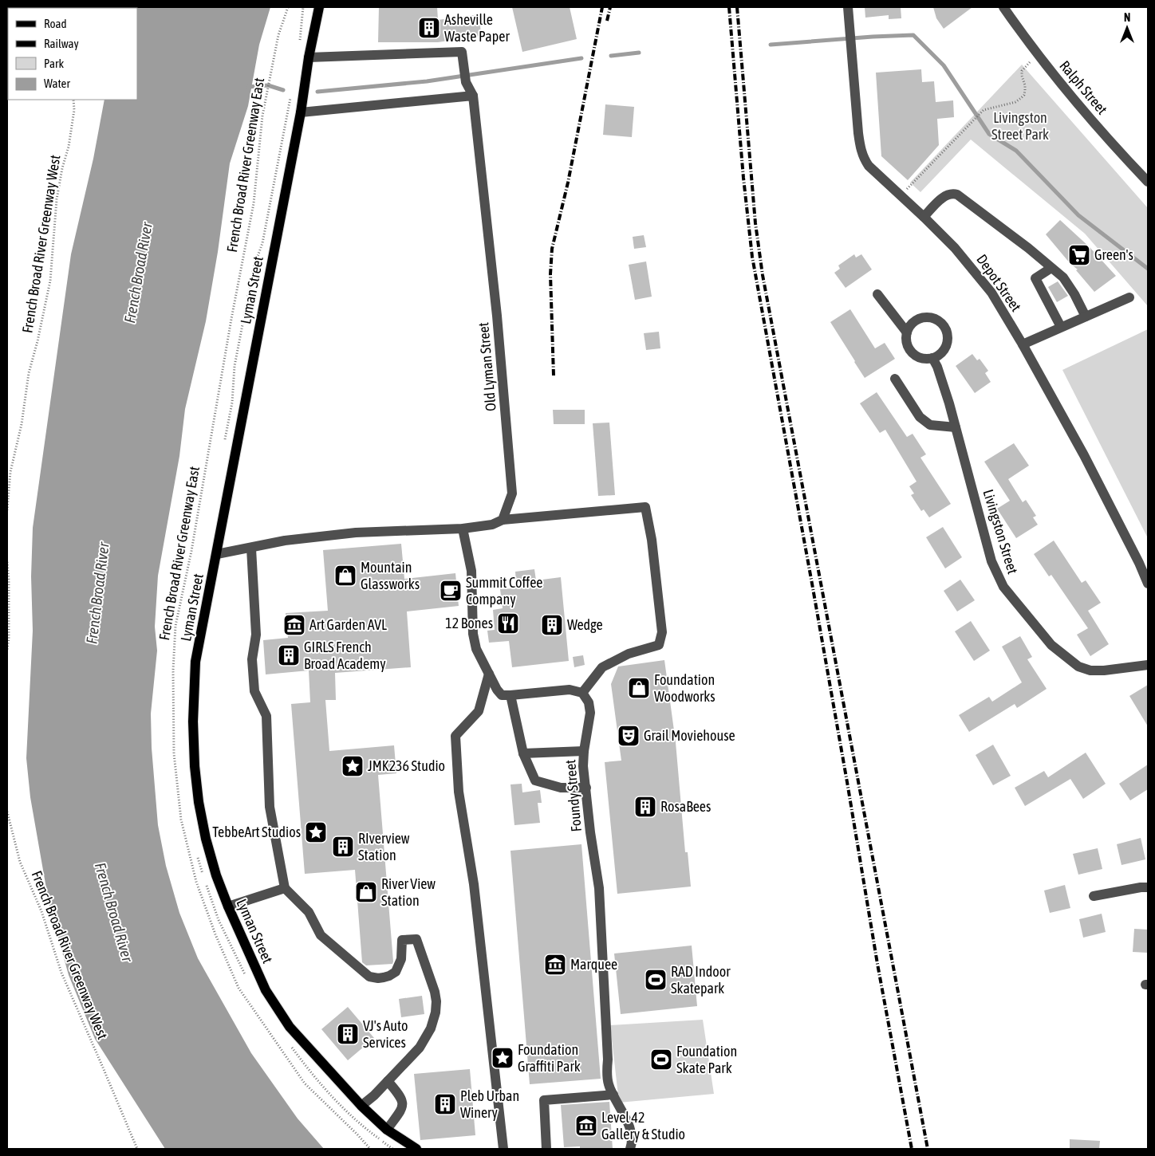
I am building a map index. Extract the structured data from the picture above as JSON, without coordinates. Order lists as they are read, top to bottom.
{
  "streets": {
    "main road": ["Lyman Street"],
    "street": [
      "Ralph Street",
      "Depot Street",
      "Old Lyman Street",
      "Livingston Street",
      "Foundy Street"
    ],
    "path": ["French Broad River Greenway East", "French Broad River Greenway West"]
  },
  "water": ["French Broad River"],
  "parks": ["Livingston Street Park"],
  "places": {
    "building": [
      "Asheville Waste Paper",
      "Wedge",
      "GIRLS French Broad Academy",
      "RosaBees",
      "RIverview Station",
      "VJ's Auto Services",
      "Pleb Urban Winery"
    ],
    "supermarket": ["Green's"],
    "shop": ["Mountain Glassworks", "Foundation Woodworks", "River View Station"],
    "cafe": ["Summit Coffee Company"],
    "restaurant": ["12 Bones"],
    "museum": ["Art Garden AVL", "Marquee", "Level 42 Gallery & Studio"],
    "theatre": ["Grail Moviehouse"],
    "place": ["JMK236 Studio", "TebbeArt Studios", "Foundation Graffiti Park"],
    "sports": ["RAD Indoor Skatepark", "Foundation Skate Park"]
  },
  "legend": [
    "Road",
    "Railway",
    "Park",
    "Water"
  ],
  "north": "top"
}
